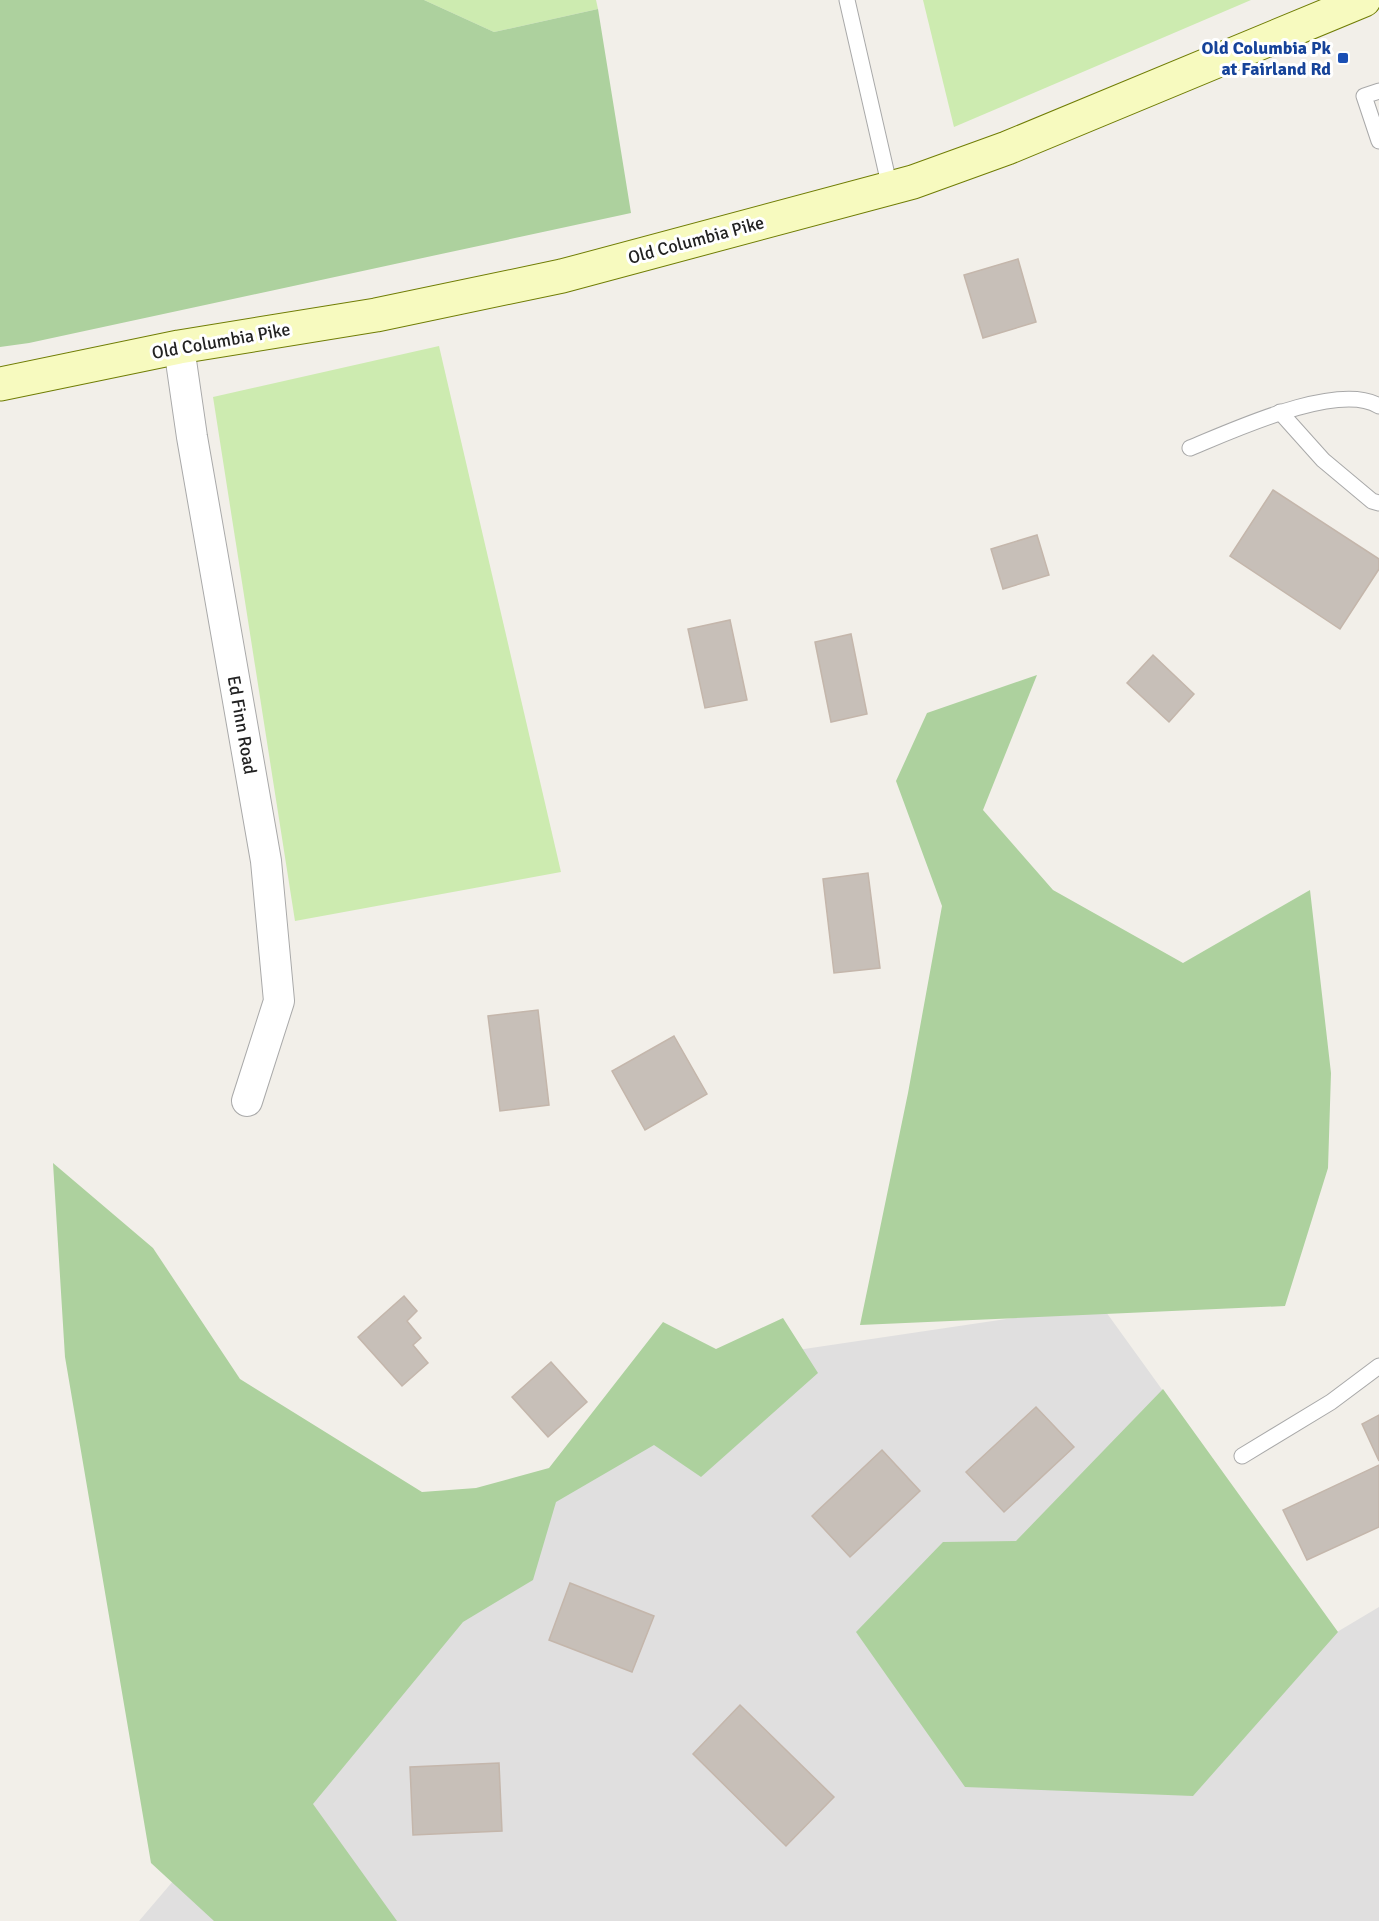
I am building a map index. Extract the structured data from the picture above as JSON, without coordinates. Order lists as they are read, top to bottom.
{
  "streets": {
    "main road": ["Old Columbia Pike"],
    "street": ["Ed Finn Road"]
  },
  "crossings": [
    ["Old Columbia Pike", "Ed Finn Road"]
  ],
  "places": {
    "transit": ["Old Columbia Pk at Fairland Rd"]
  }
}
